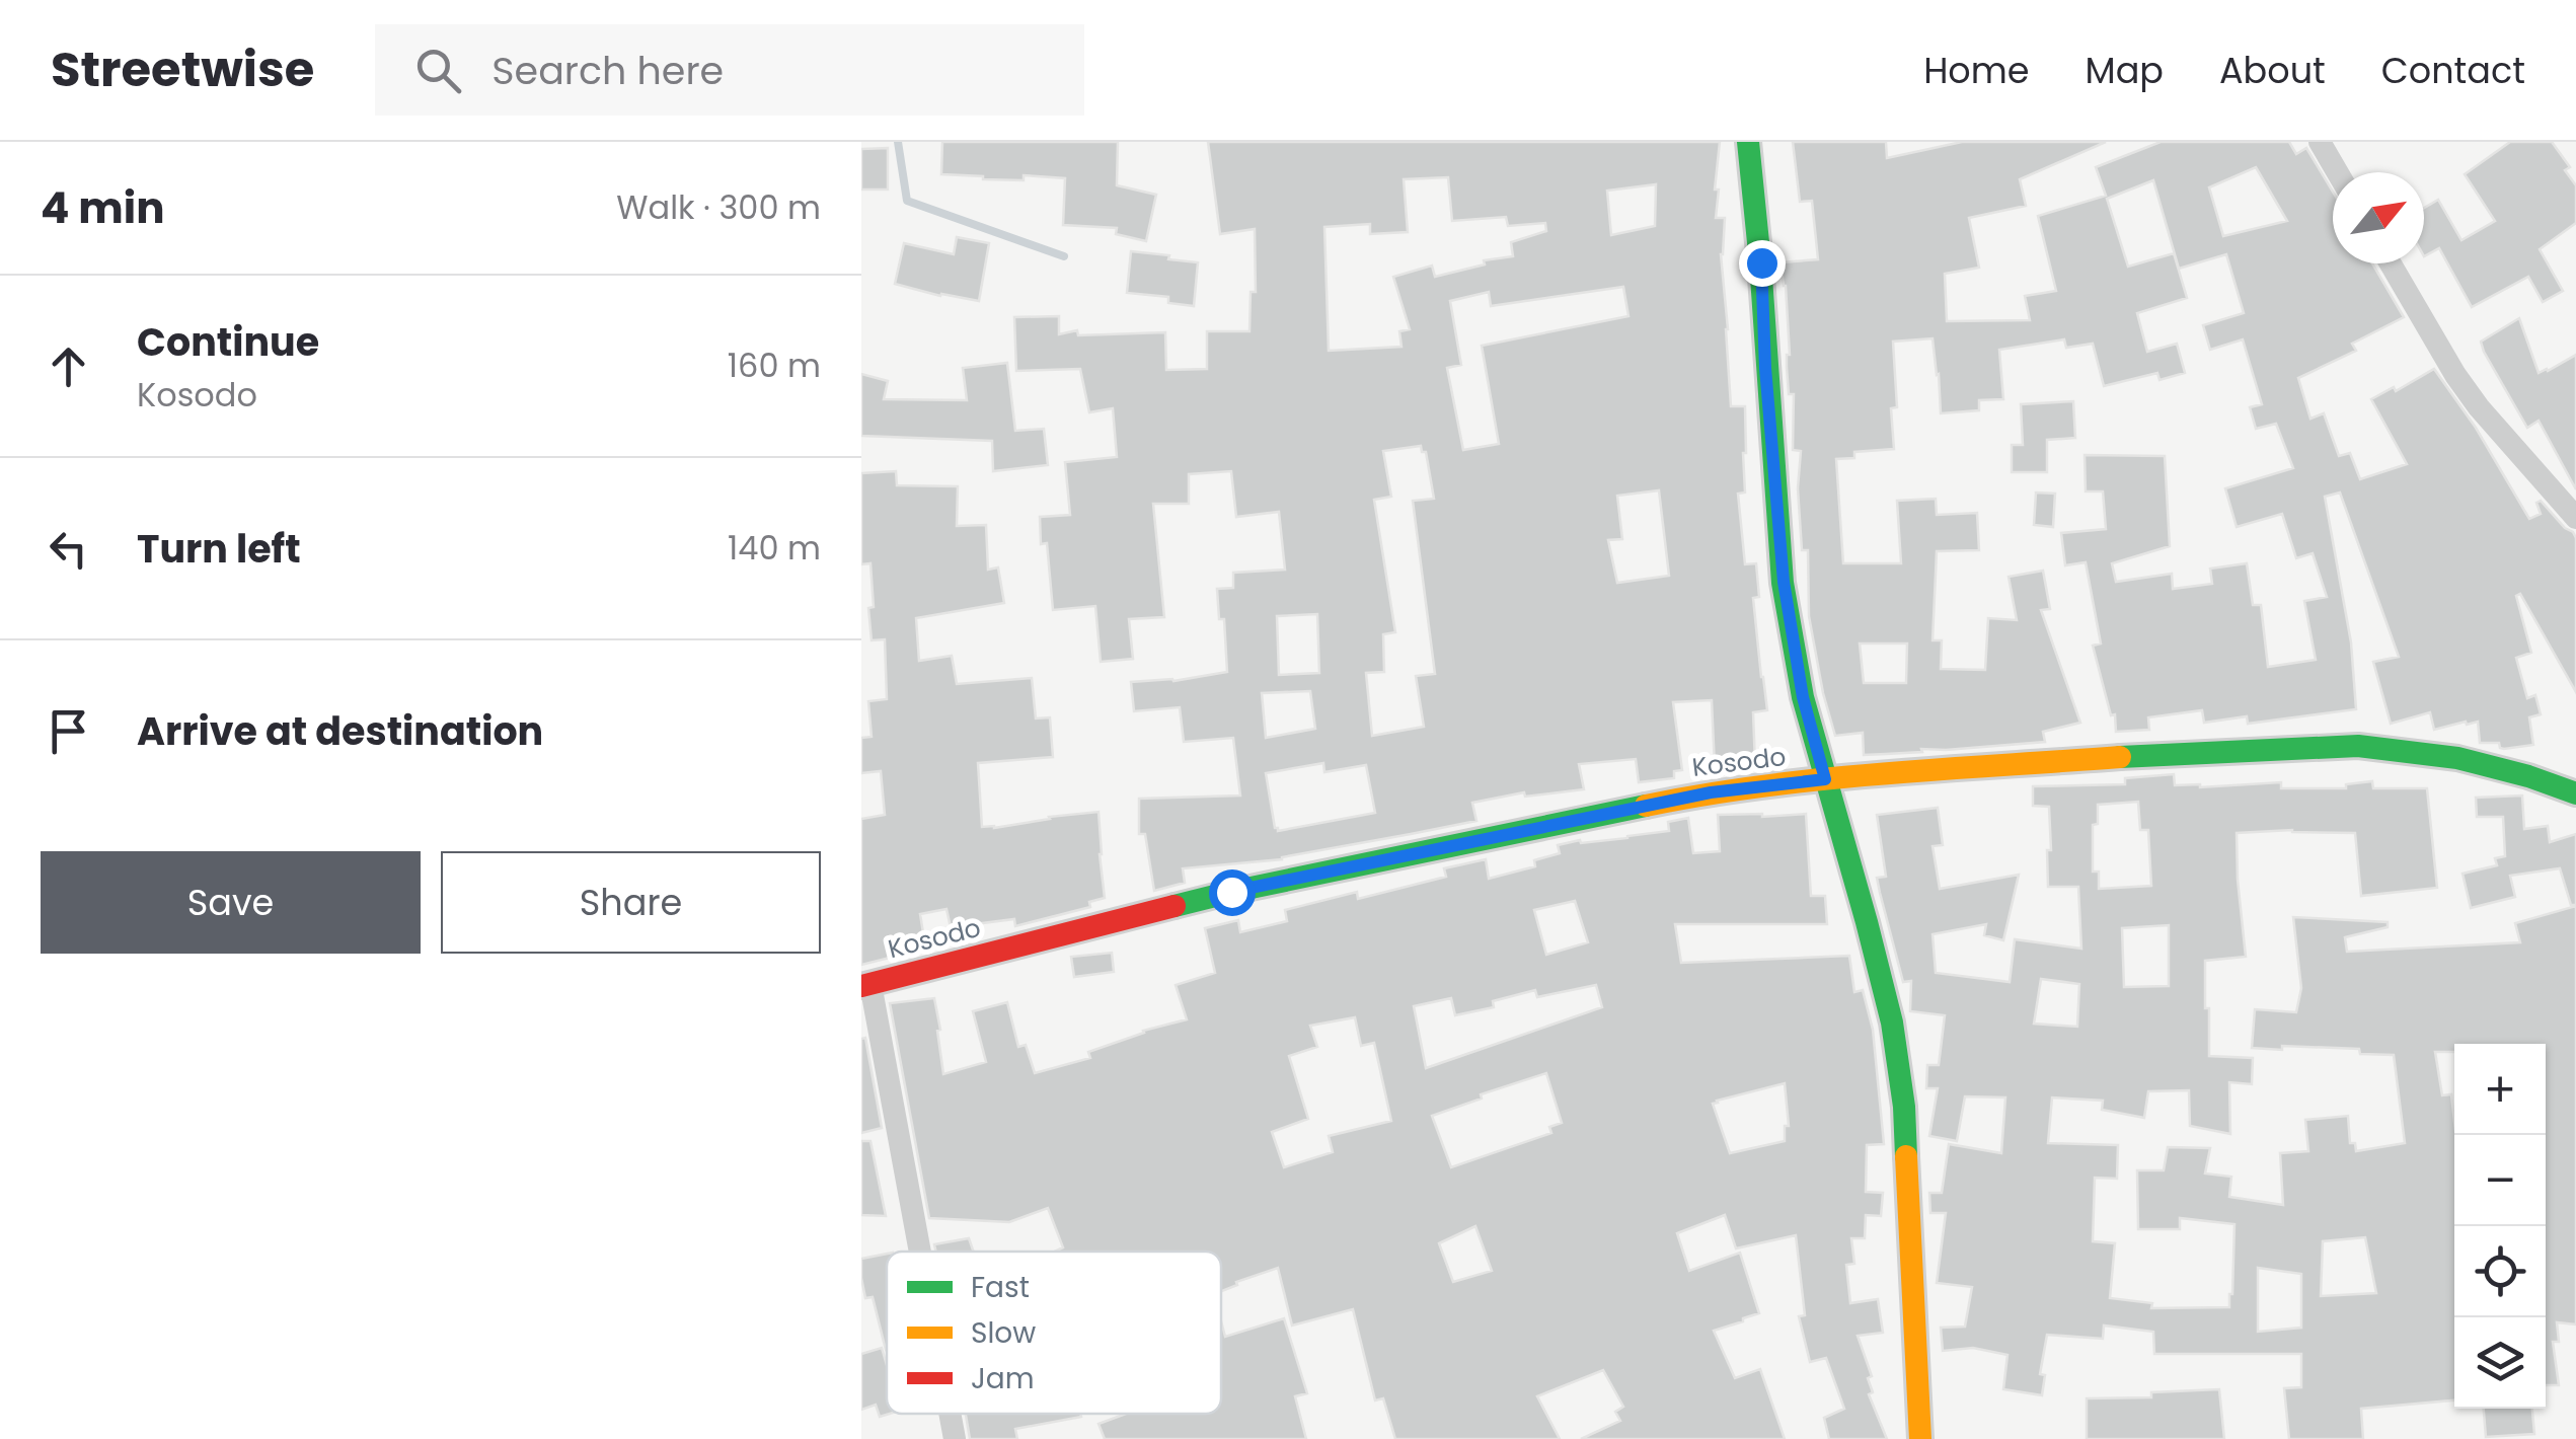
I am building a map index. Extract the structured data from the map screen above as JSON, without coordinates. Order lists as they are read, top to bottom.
{
  "streets": {
    "main road": ["Kosodo"]
  },
  "legend": ["Fast", "Slow", "Jam"],
  "north": "top right",
  "page": {
    "header": "Streetwise",
    "search": "Search here",
    "nav": [
      "Home",
      "Map",
      "About",
      "Contact"
    ],
    "heading": ["4 min", "Walk · 300 m"],
    "list": [
      ["Continue", "Kosodo", "160 m"],
      ["Turn left", "140 m"],
      "Arrive at destination"
    ],
    "buttons": ["Save", "Share"],
    "map_buttons": ["+", "−"]
  }
}
